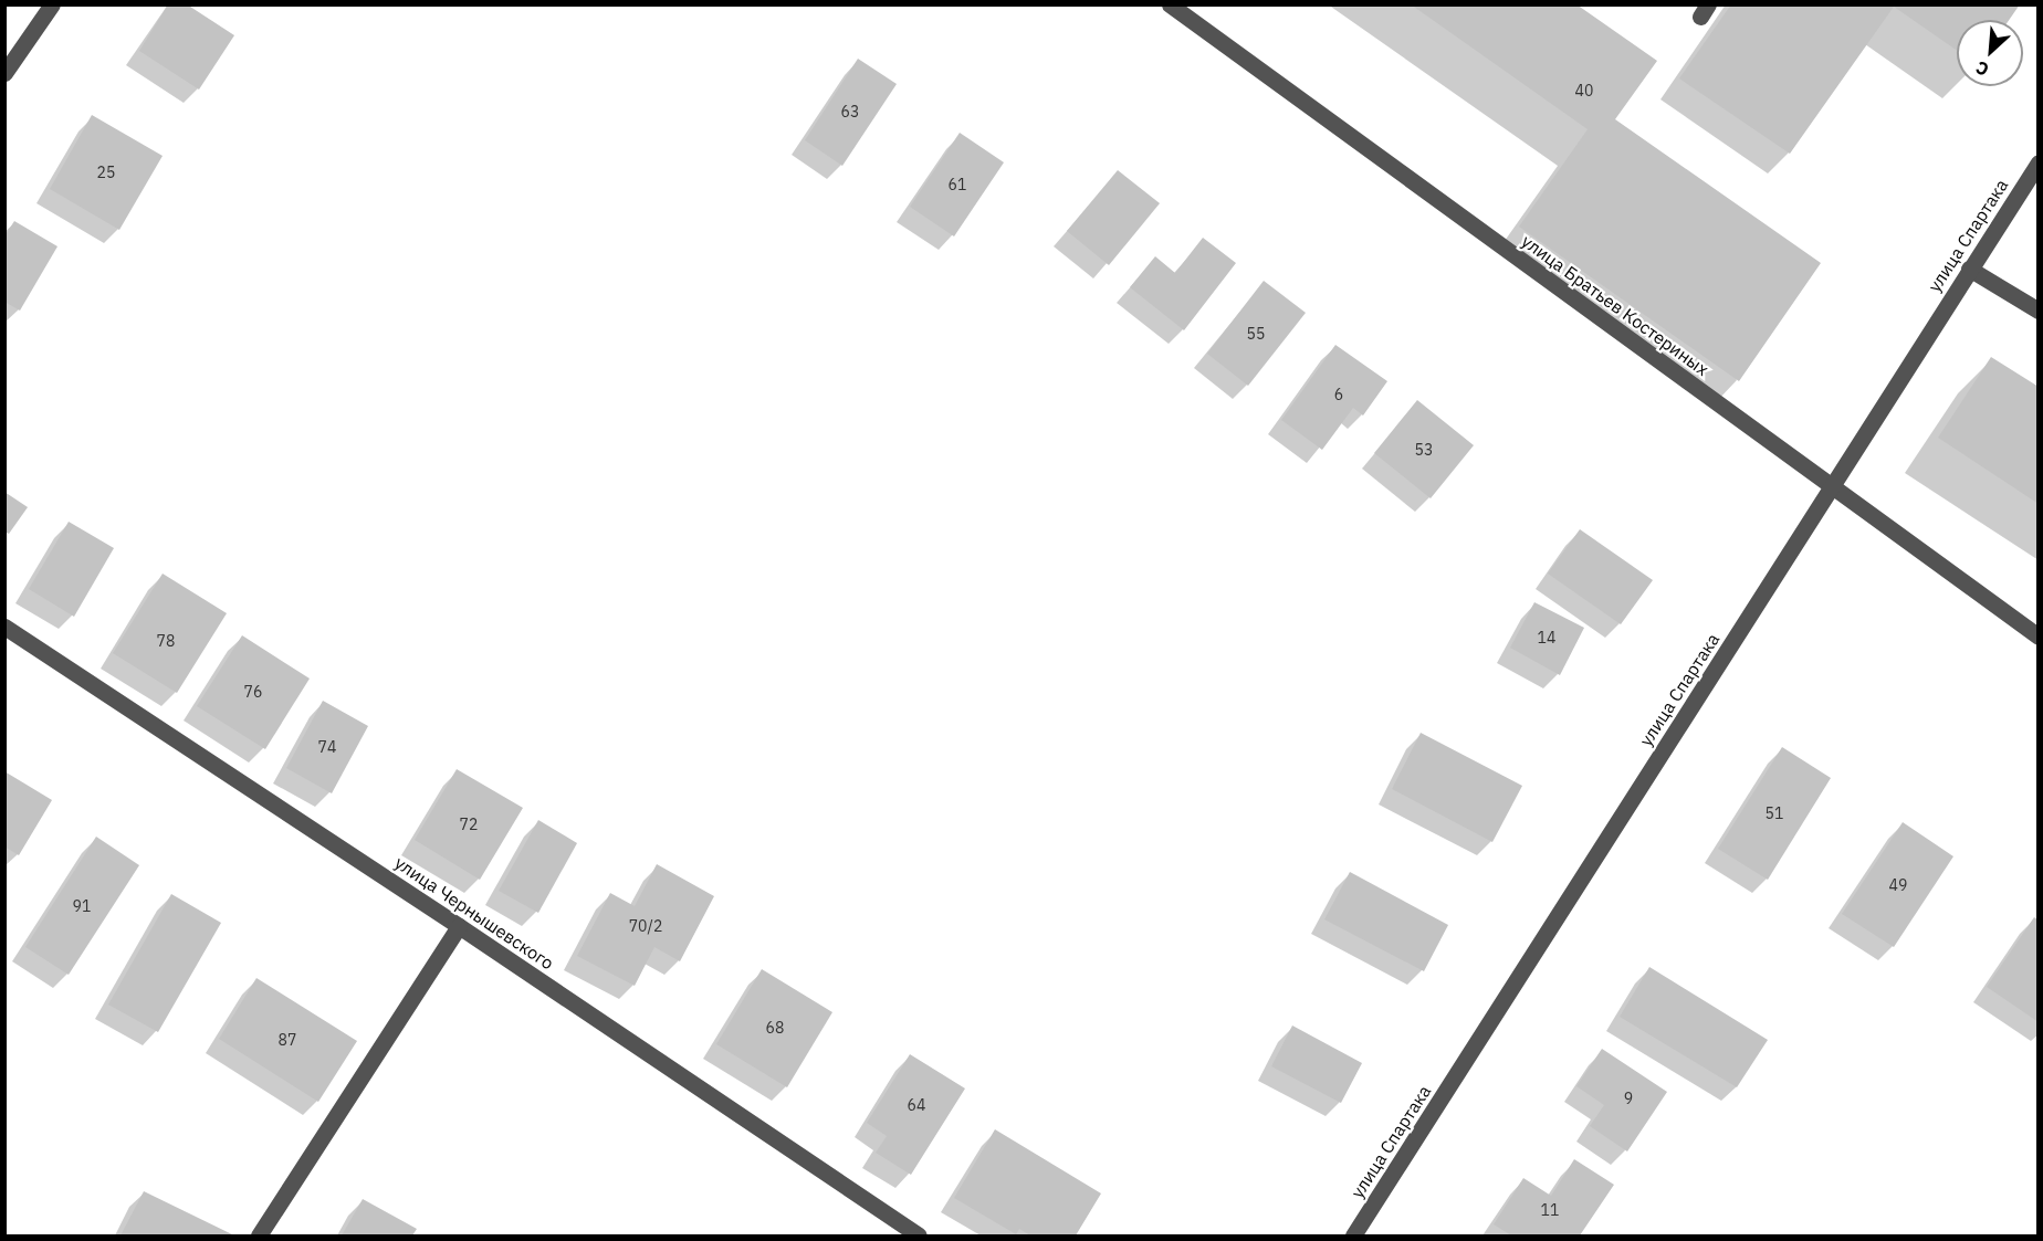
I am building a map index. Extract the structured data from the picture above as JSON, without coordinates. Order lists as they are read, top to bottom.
{
  "streets": {
    "street": ["улица Спартака", "улица Братьев Костериных", "улица Чернышевского"]
  },
  "crossings": [
    ["улица Спартака", "улица Братьев Костериных"]
  ],
  "house_numbers": [
    "40",
    "63",
    "25",
    "61",
    "55",
    "6",
    "53",
    "14",
    "78",
    "76",
    "74",
    "51",
    "72",
    "49",
    "91",
    "70/2",
    "68",
    "87",
    "9",
    "64",
    "11"
  ],
  "north": "bottom left"
}
